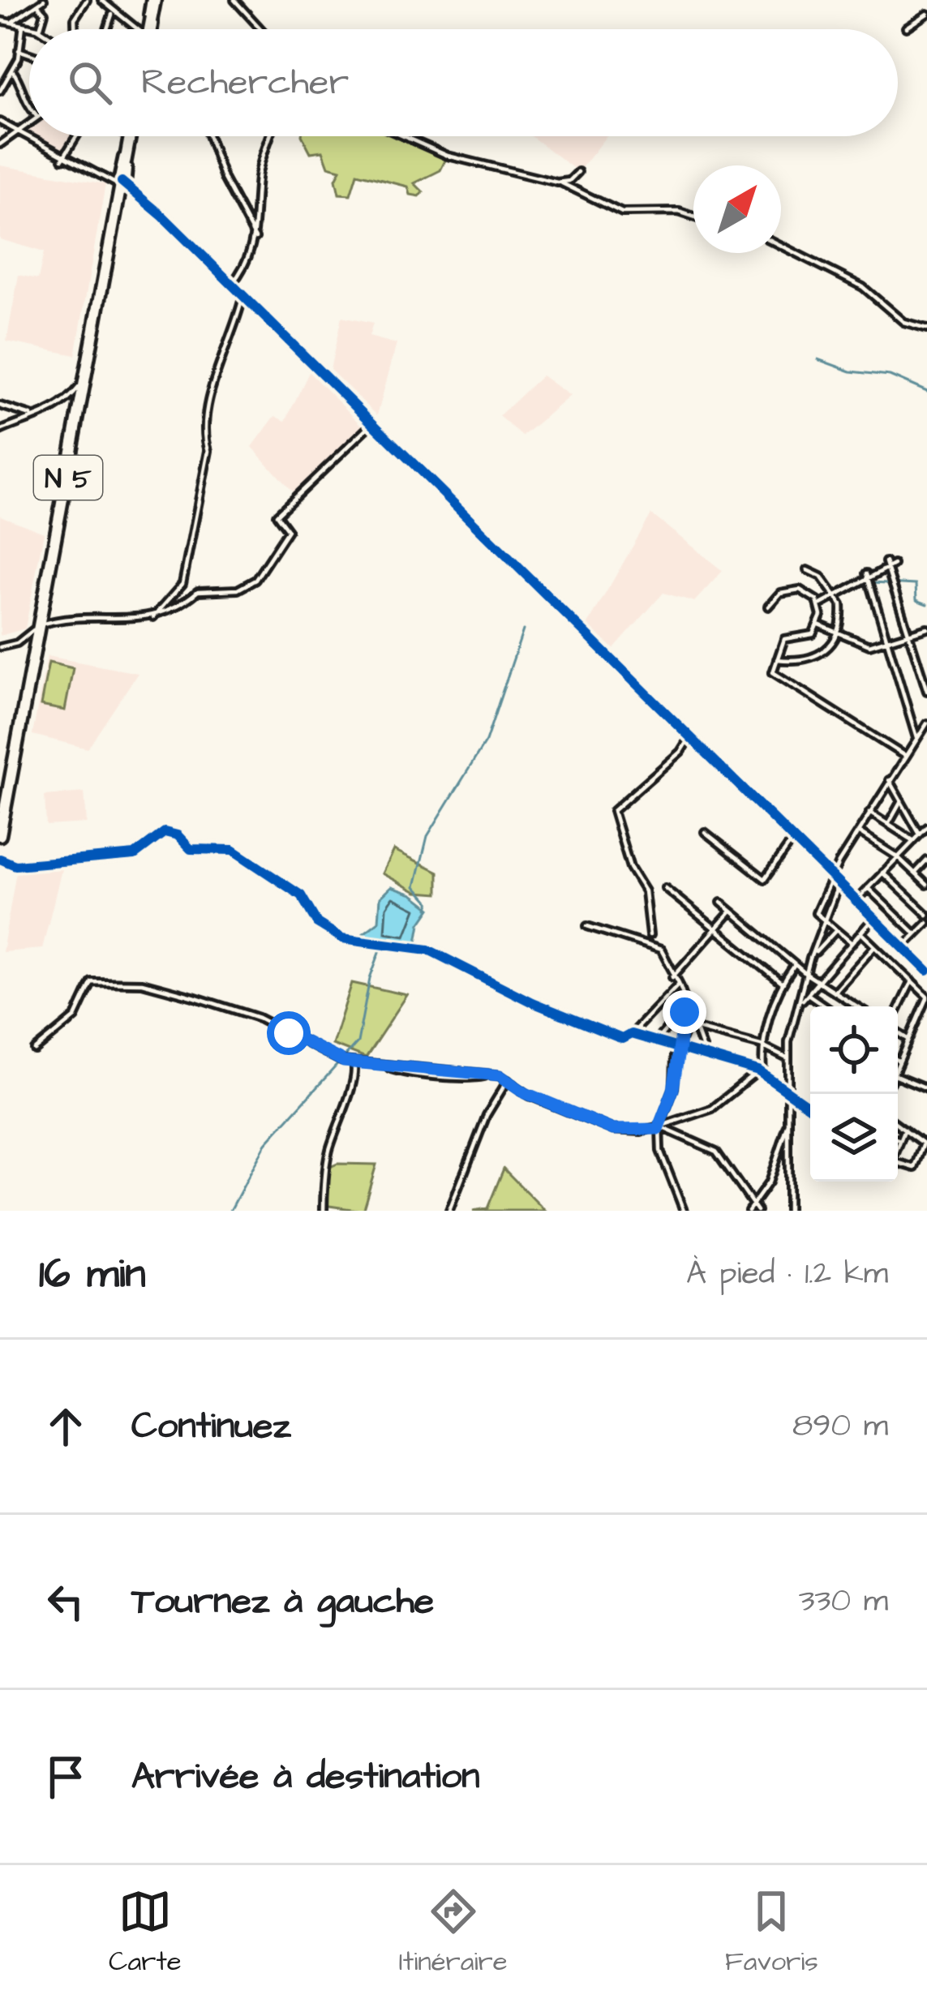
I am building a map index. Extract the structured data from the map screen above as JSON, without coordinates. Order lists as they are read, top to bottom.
{
  "streets": {
    "highway": ["N 5"]
  },
  "north": "top right",
  "page": {
    "search": "Rechercher",
    "heading": ["16 min", "À pied · 1.2 km"],
    "list": [
      ["Continuez", "890 m"],
      ["Tournez à gauche", "330 m"],
      "Arrivée à destination"
    ],
    "nav": ["Carte", "Itinéraire", "Favoris"]
  }
}
